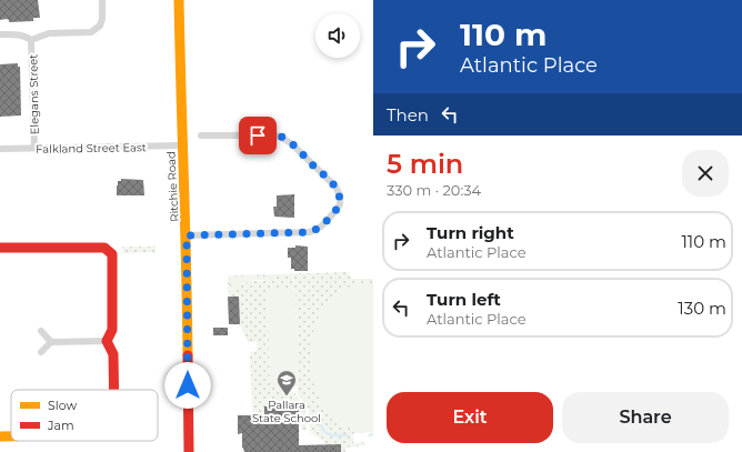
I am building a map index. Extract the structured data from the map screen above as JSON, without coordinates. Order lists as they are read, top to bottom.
{
  "streets": {
    "street": ["Elegans Street", "Falkland Street East", "Ritchie Road"]
  },
  "crossings": [
    ["Elegans Street", "Falkland Street East"],
    ["Falkland Street East", "Ritchie Road"]
  ],
  "places": {
    "school or university": ["Pallara State School"]
  },
  "legend": ["Slow", "Jam"],
  "page": {
    "turn": ["110 m", "Atlantic Place"],
    "then": "Then",
    "heading": ["5 min", "330 m · 20:34"],
    "list": [
      {
        "name": "Turn right",
        "note": "Atlantic Place",
        "value": "110 m"
      },
      {
        "name": "Turn left",
        "note": "Atlantic Place",
        "value": "130 m"
      }
    ],
    "buttons": ["Exit", "Share"]
  }
}
